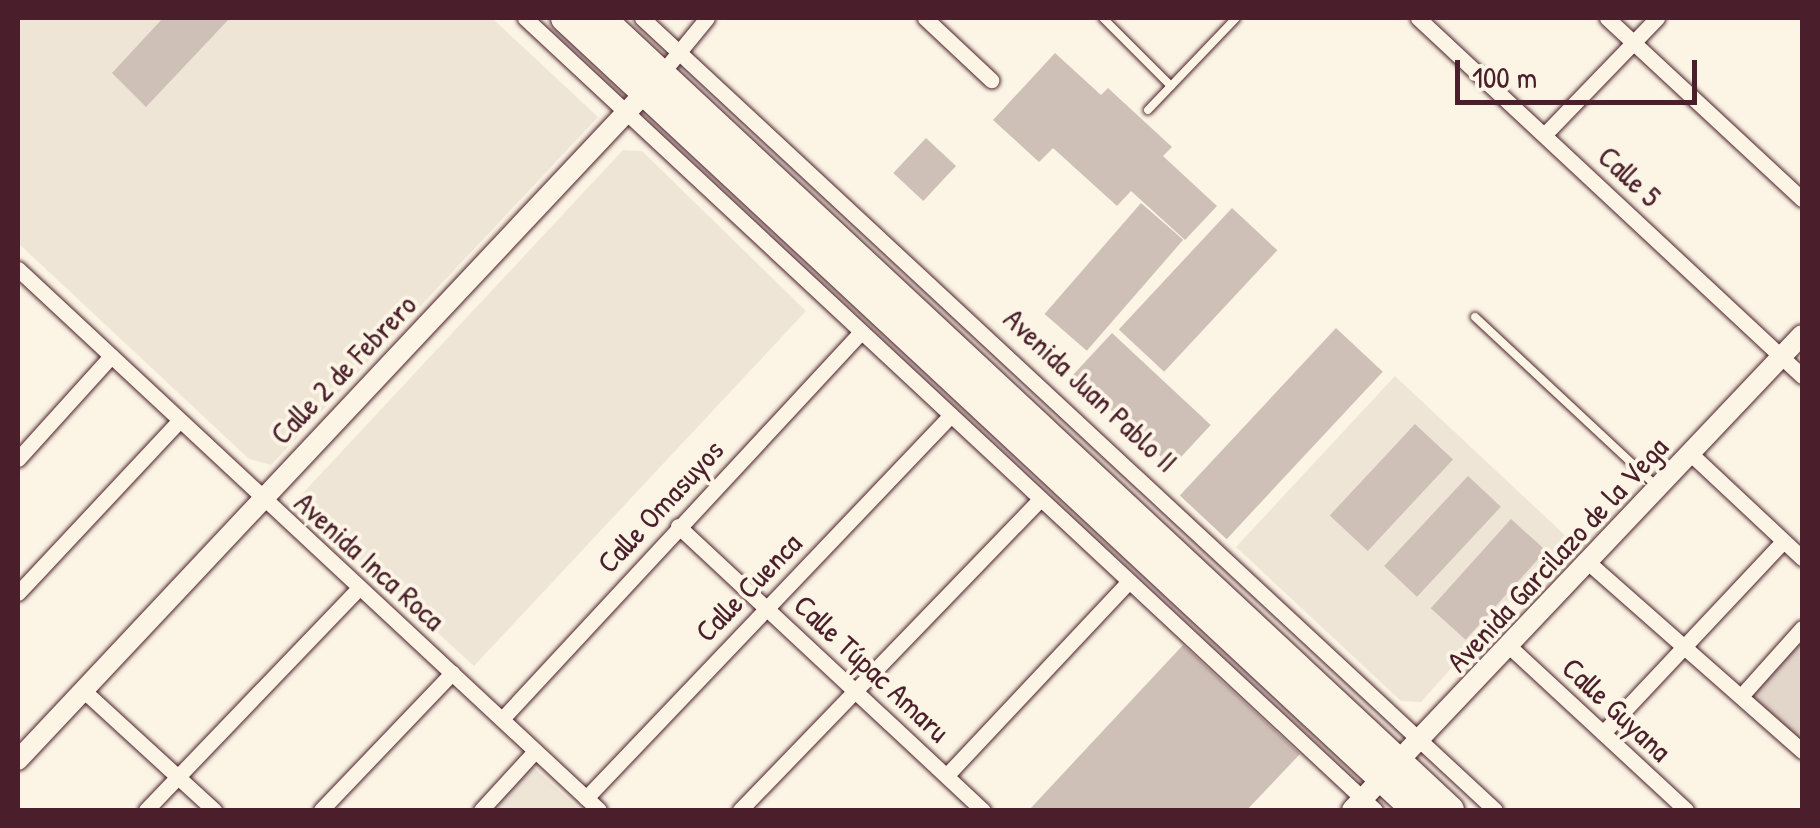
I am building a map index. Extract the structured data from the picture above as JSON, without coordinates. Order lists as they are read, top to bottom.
{
  "streets": {
    "street": [
      "Calle 5",
      "Calle 2 de Febrero",
      "Avenida Juan Pablo II",
      "Calle Omasuyos",
      "Avenida Garcilazo de la Vega",
      "Avenida Inca Roca",
      "Calle Cuenca",
      "Calle Túpac Amaru",
      "Calle Guyana"
    ]
  },
  "crossings": [
    ["Calle 5", "Avenida Garcilazo de la Vega"],
    ["Calle 2 de Febrero", "Avenida Juan Pablo II"],
    ["Calle 2 de Febrero", "Avenida Inca Roca"],
    ["Avenida Juan Pablo II", "Avenida Garcilazo de la Vega"],
    ["Calle Omasuyos", "Avenida Inca Roca"],
    ["Calle Omasuyos", "Calle Túpac Amaru"],
    ["Avenida Garcilazo de la Vega", "Calle Guyana"],
    ["Avenida Inca Roca", "Calle Cuenca"],
    ["Calle Cuenca", "Calle Túpac Amaru"]
  ],
  "scale_bar": "100 m"
}
